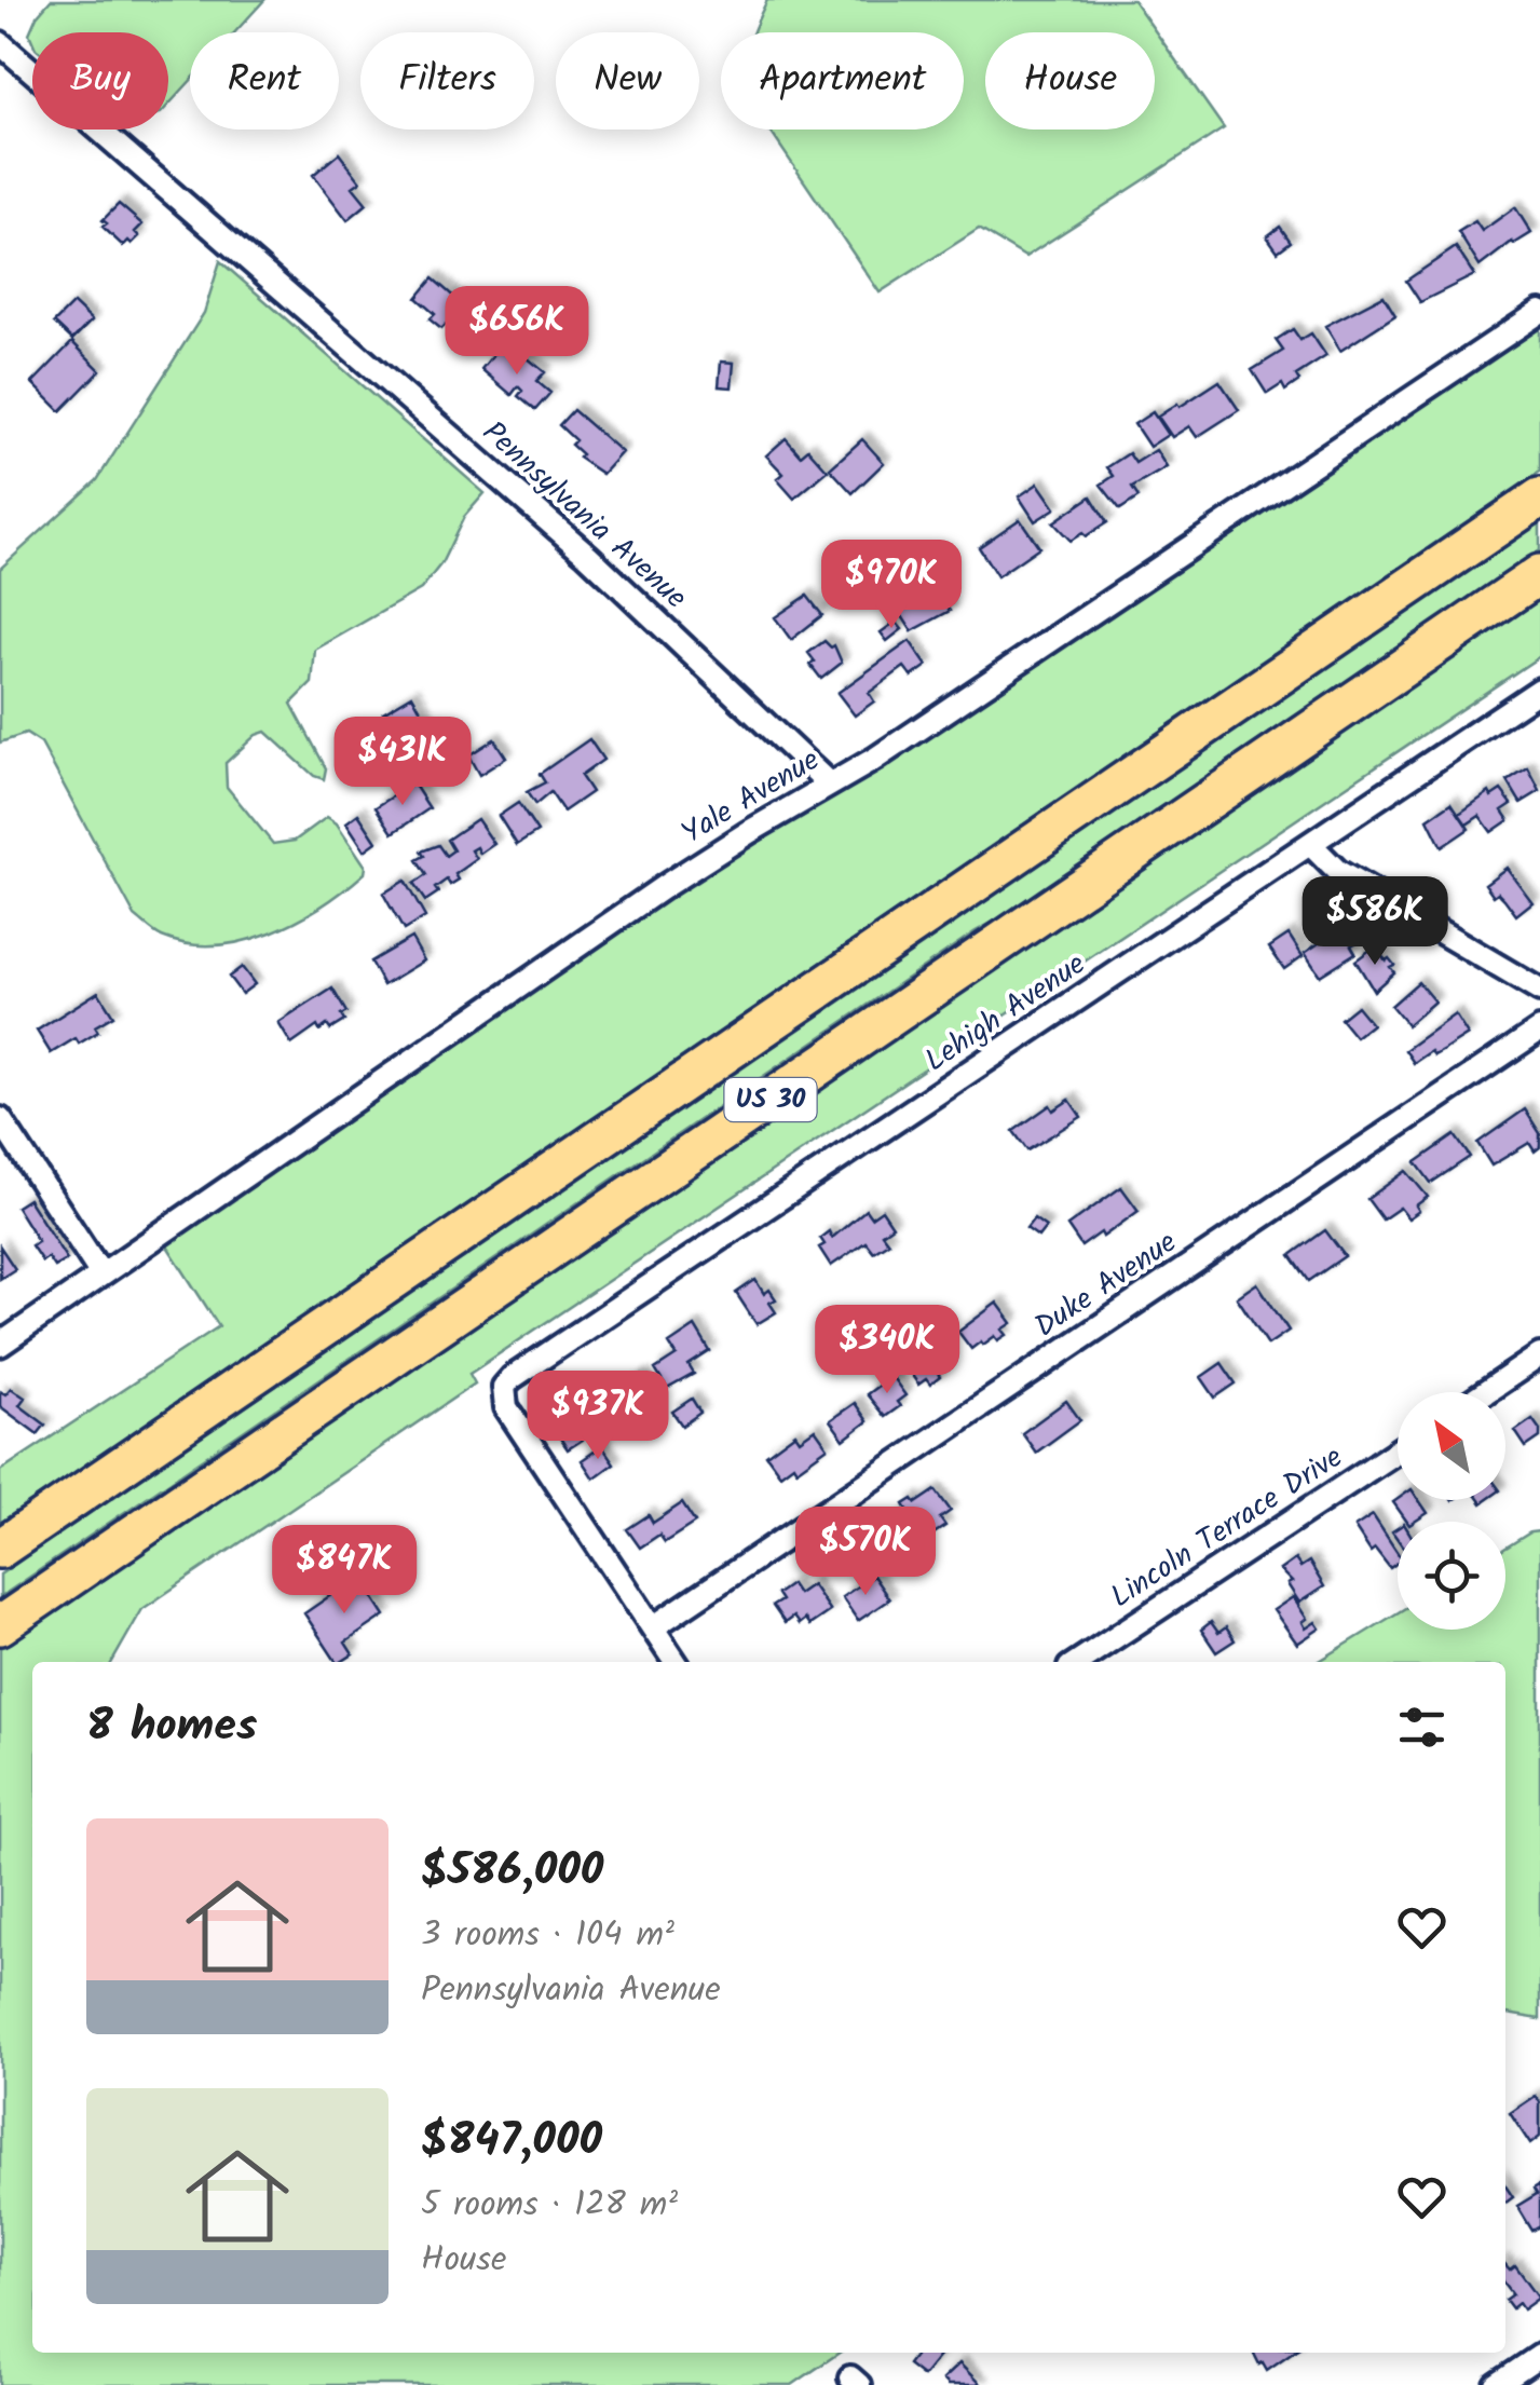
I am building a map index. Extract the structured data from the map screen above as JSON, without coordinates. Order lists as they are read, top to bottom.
{
  "streets": {
    "highway": ["US 30"],
    "street": [
      "Pennsylvania Avenue",
      "Yale Avenue",
      "Lehigh Avenue",
      "Duke Avenue",
      "Lincoln Terrace Drive"
    ]
  },
  "crossings": [
    ["Pennsylvania Avenue", "Yale Avenue"],
    ["Lehigh Avenue", "Duke Avenue"]
  ],
  "north": "top left",
  "page": {
    "chip": [
      "Buy",
      "Rent",
      "Filters",
      "New",
      "Apartment",
      "House"
    ],
    "price": [
      "$656K",
      "$970K",
      "$431K",
      "$586K",
      "$340K",
      "$937K",
      "$570K",
      "$847K"
    ],
    "heading": "8 homes",
    "list": [
      {
        "name": "$586,000",
        "note": "3 rooms · 104 m² · Pennsylvania Avenue"
      },
      {
        "name": "$847,000",
        "note": "5 rooms · 128 m² · House"
      }
    ]
  }
}
